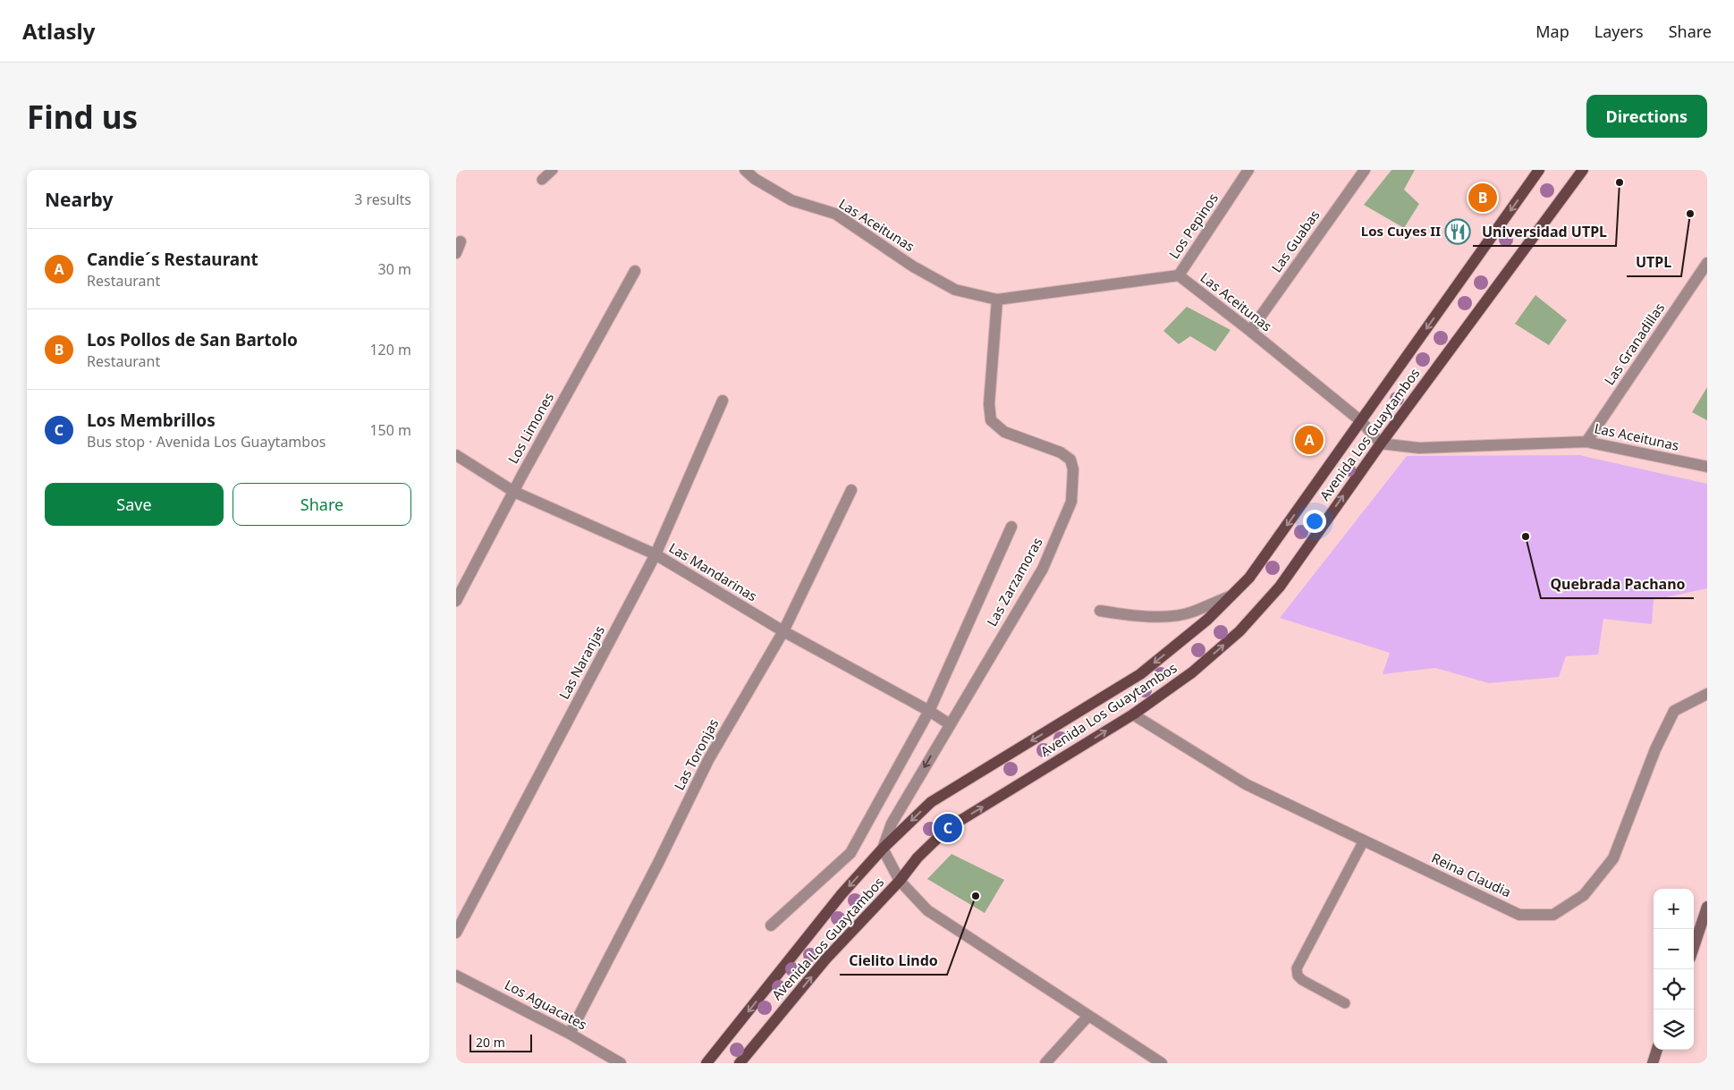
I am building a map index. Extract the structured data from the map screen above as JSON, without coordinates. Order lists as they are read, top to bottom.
{
  "streets": {
    "main road": ["Avenida Los Guaytambos"],
    "street": [
      "Las Aceitunas",
      "Los Pepinos",
      "Las Guabas",
      "Las Granadillas",
      "Los Limones",
      "Las Mandarinas",
      "Las Zarzamoras",
      "Las Naranjas",
      "Las Toronjas",
      "Reina Claudia",
      "Los Aguacates"
    ]
  },
  "crossings": [
    ["Las Aceitunas", "Los Pepinos"],
    ["Las Aceitunas", "Las Guabas"],
    ["Las Aceitunas", "Las Granadillas"],
    ["Las Aceitunas", "Avenida Los Guaytambos"],
    ["Las Aceitunas", "Las Zarzamoras"],
    ["Los Limones", "Las Mandarinas"],
    ["Avenida Los Guaytambos", "Las Zarzamoras"],
    ["Avenida Los Guaytambos", "Reina Claudia"],
    ["Las Mandarinas", "Las Zarzamoras"],
    ["Las Mandarinas", "Las Naranjas"],
    ["Las Mandarinas", "Las Toronjas"],
    ["Las Toronjas", "Los Aguacates"]
  ],
  "places": {
    "other": [
      "Universidad UTPL",
      "UTPL",
      "Quebrada Pachano",
      "Cielito Lindo"
    ],
    "restaurant": ["Los Cuyes II"]
  },
  "scale_bar": "20 m",
  "page": {
    "header": "Atlasly",
    "nav": ["Map", "Layers", "Share"],
    "buttons": [
      "Directions",
      ["Save", "Share"]
    ],
    "title": "Find us",
    "heading": ["Nearby", "3 results"],
    "pins": ["B", "A", "C"],
    "list": [
      {
        "mark": "A",
        "name": "Candie´s Restaurant",
        "note": "Restaurant",
        "value": "30 m"
      },
      {
        "mark": "B",
        "name": "Los Pollos de San Bartolo",
        "note": "Restaurant",
        "value": "120 m"
      },
      {
        "mark": "C",
        "name": "Los Membrillos",
        "note": "Bus stop · Avenida Los Guaytambos",
        "value": "150 m"
      }
    ],
    "map_buttons": ["+", "−"],
    "scale": "20 m"
  }
}
